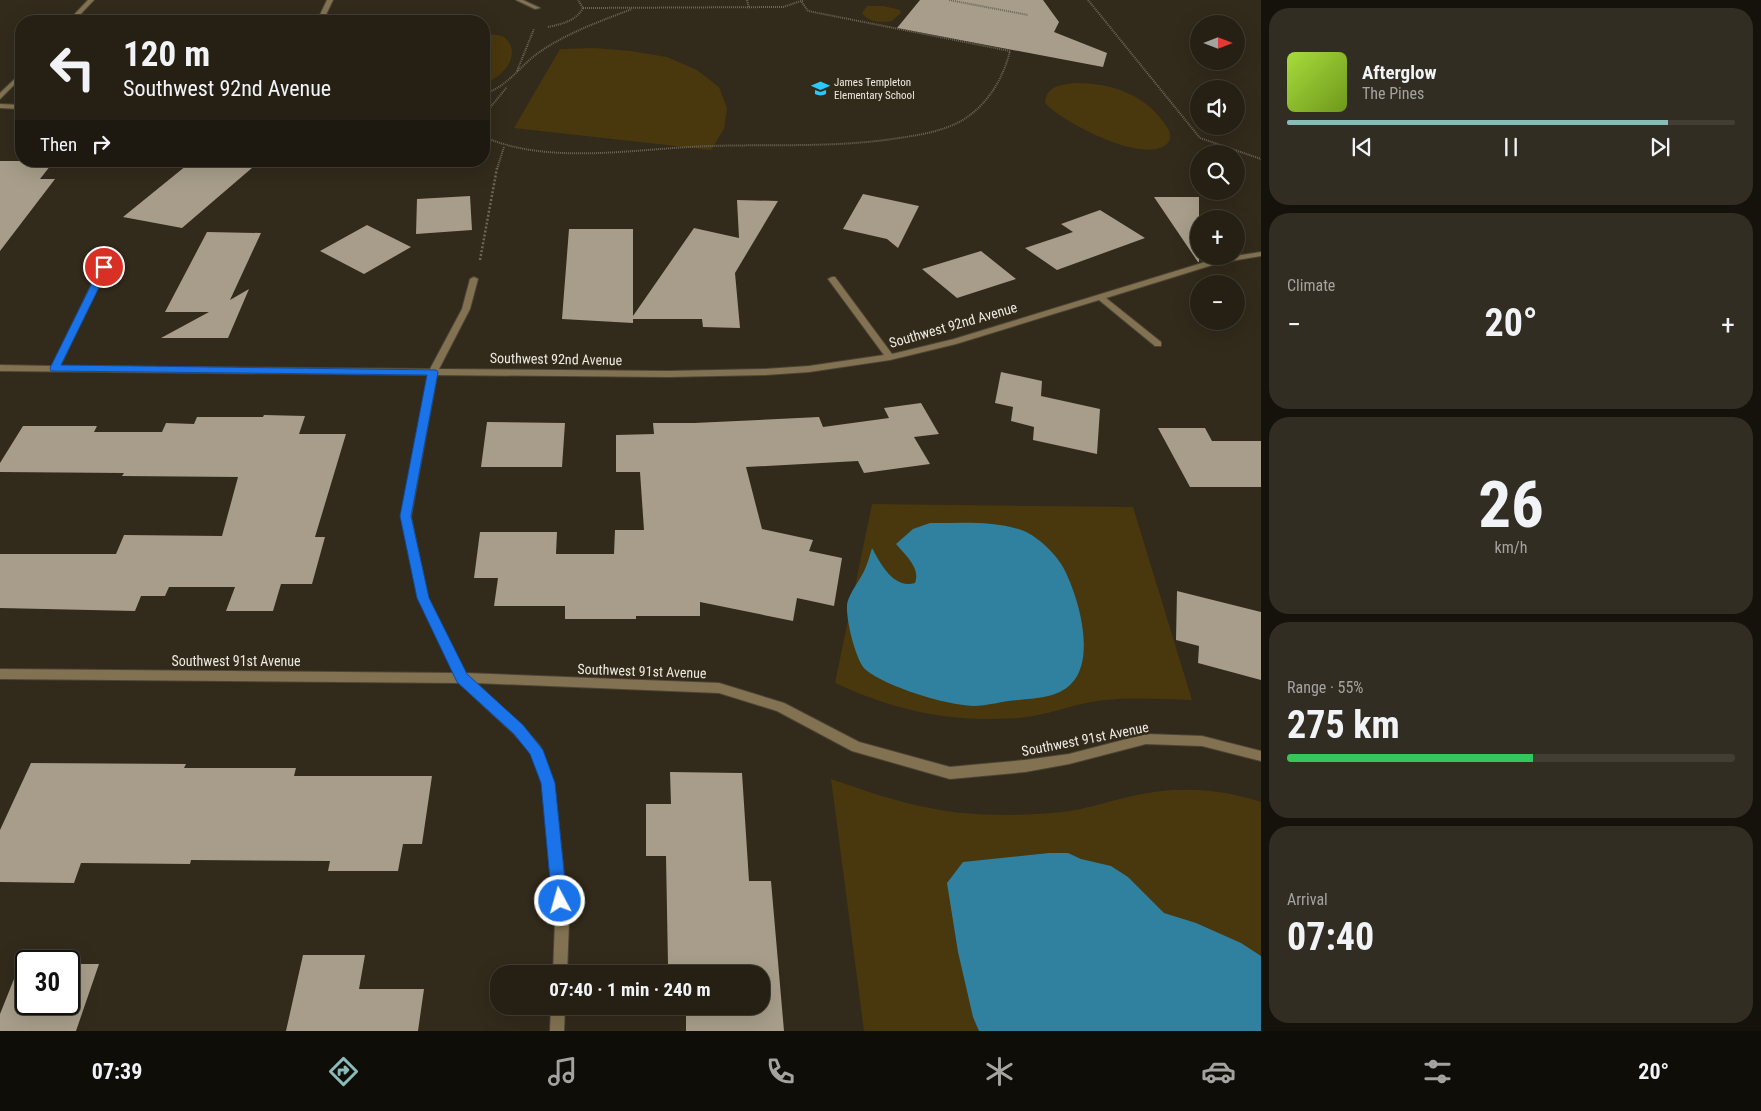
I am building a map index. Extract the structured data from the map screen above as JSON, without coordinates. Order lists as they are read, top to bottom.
{
  "streets": {
    "street": ["Southwest 92nd Avenue", "Southwest 91st Avenue"]
  },
  "places": {
    "school or university": ["James Templeton Elementary School"]
  },
  "north": "right",
  "page": {
    "map_buttons": ["+", "−"],
    "turn": ["120 m", "Southwest 92nd Avenue"],
    "song": ["Afterglow", "The Pines"],
    "then": "Then",
    "tile": [
      "Climate",
      ["26", "km/h"],
      ["Range · 55%", "275 km"],
      ["Arrival", "07:40"]
    ],
    "heat": ["−", "20°", "+"],
    "limit": "30",
    "trip": "07:40 · 1 min · 240 m",
    "tabs": ["07:39", "20°"]
  }
}
